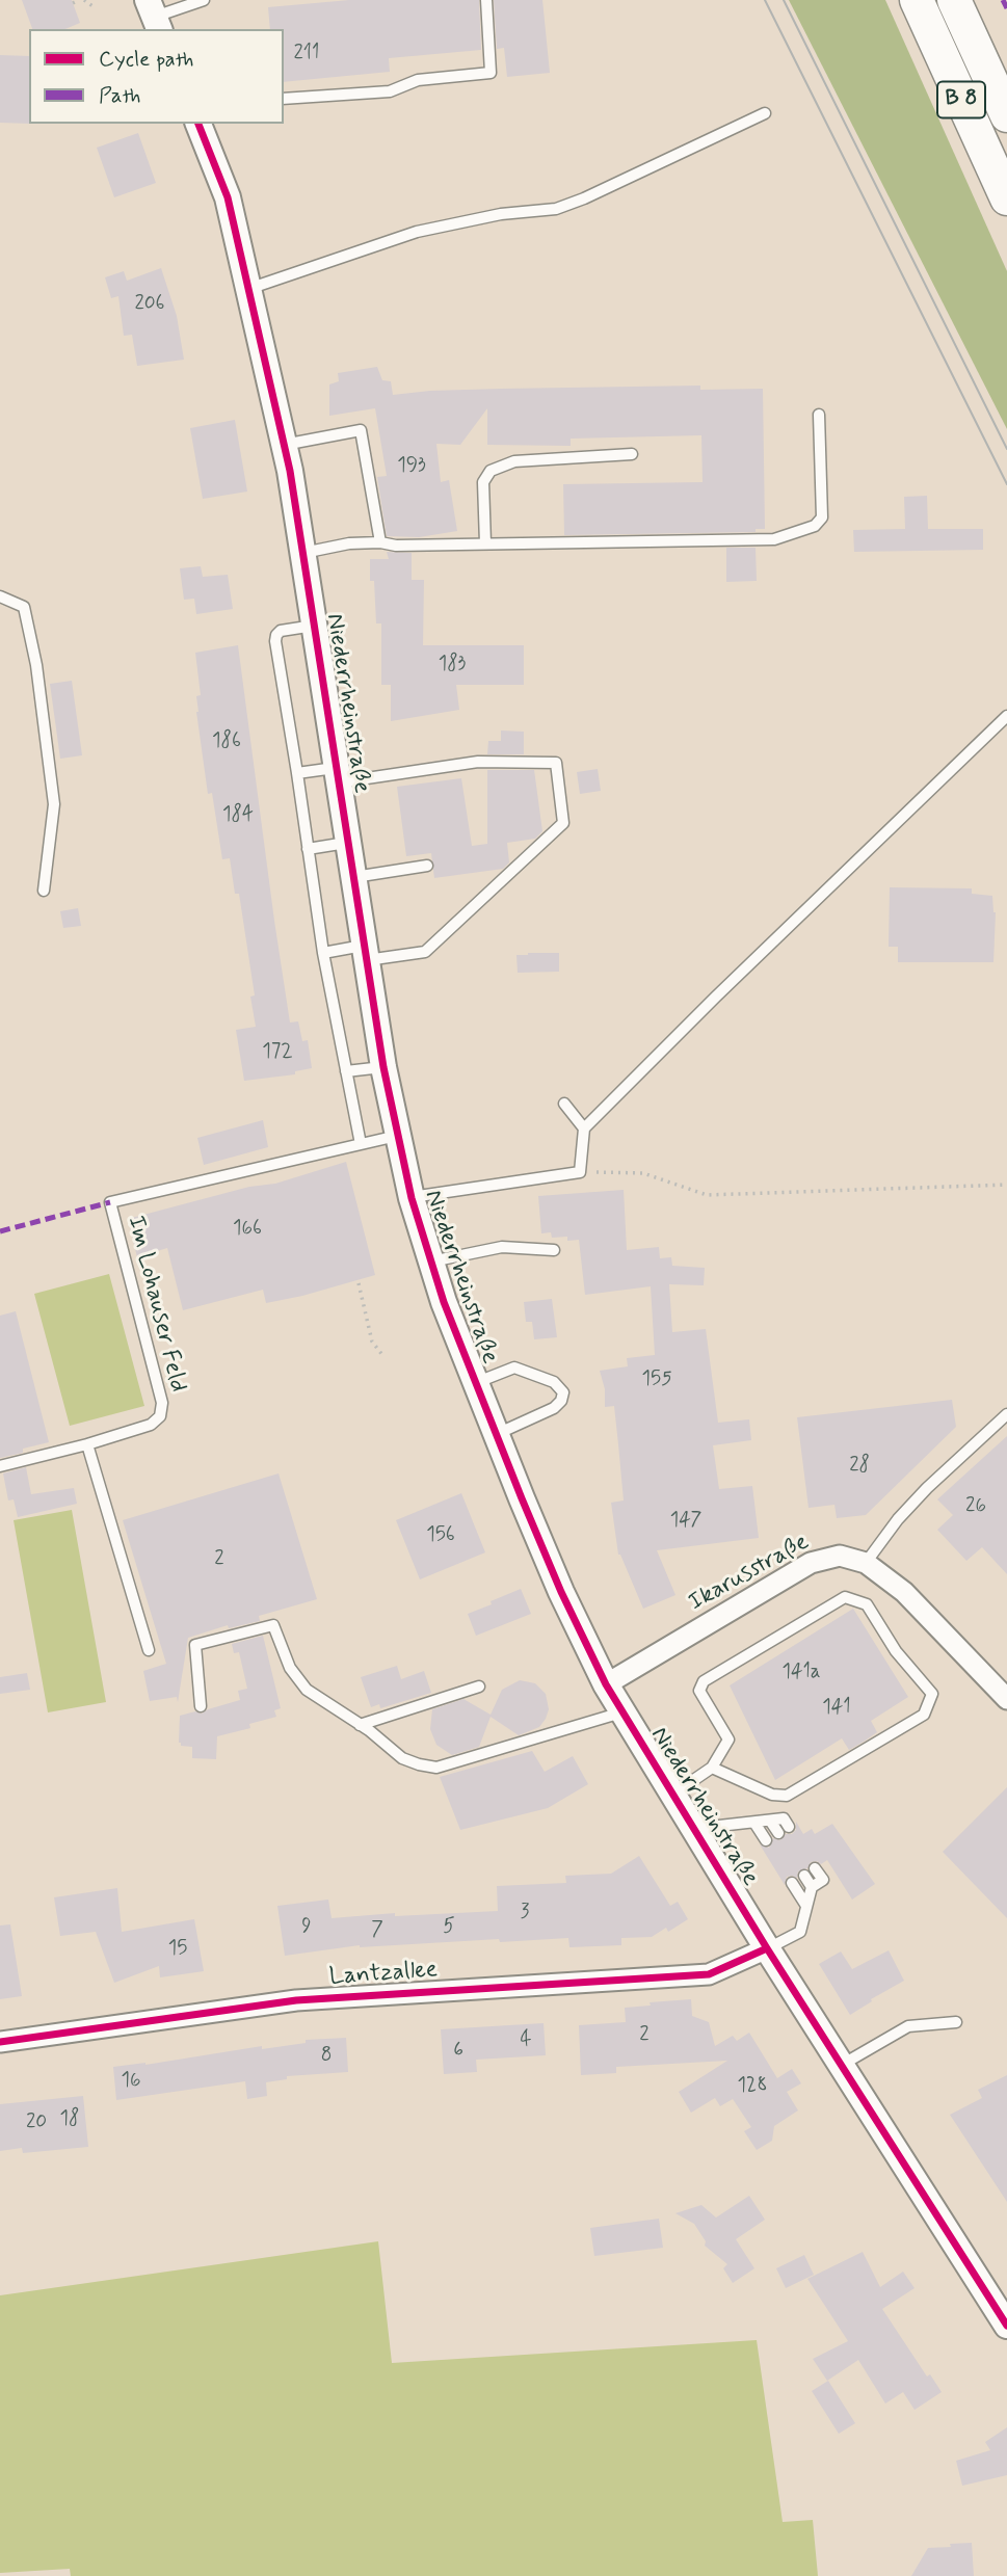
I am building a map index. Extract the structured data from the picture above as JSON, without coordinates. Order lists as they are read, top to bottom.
{
  "streets": {
    "main road": ["B 8"],
    "street": ["Niederrheinstraße", "Ikarusstraße", "Lantzallee"],
    "lane": ["Im Lohauser Feld"]
  },
  "crossings": [
    ["Niederrheinstraße", "Im Lohauser Feld"],
    ["Niederrheinstraße", "Ikarusstraße"],
    ["Niederrheinstraße", "Lantzallee"]
  ],
  "house_numbers": [
    "211",
    "206",
    "193",
    "183",
    "186",
    "184",
    "172",
    "166",
    "155",
    "28",
    "26",
    "147",
    "156",
    "2",
    "141a",
    "141",
    "3",
    "9",
    "5",
    "7",
    "15",
    "2",
    "4",
    "6",
    "8",
    "16",
    "128",
    "18",
    "20"
  ],
  "legend": ["Cycle path", "Path"]
}
